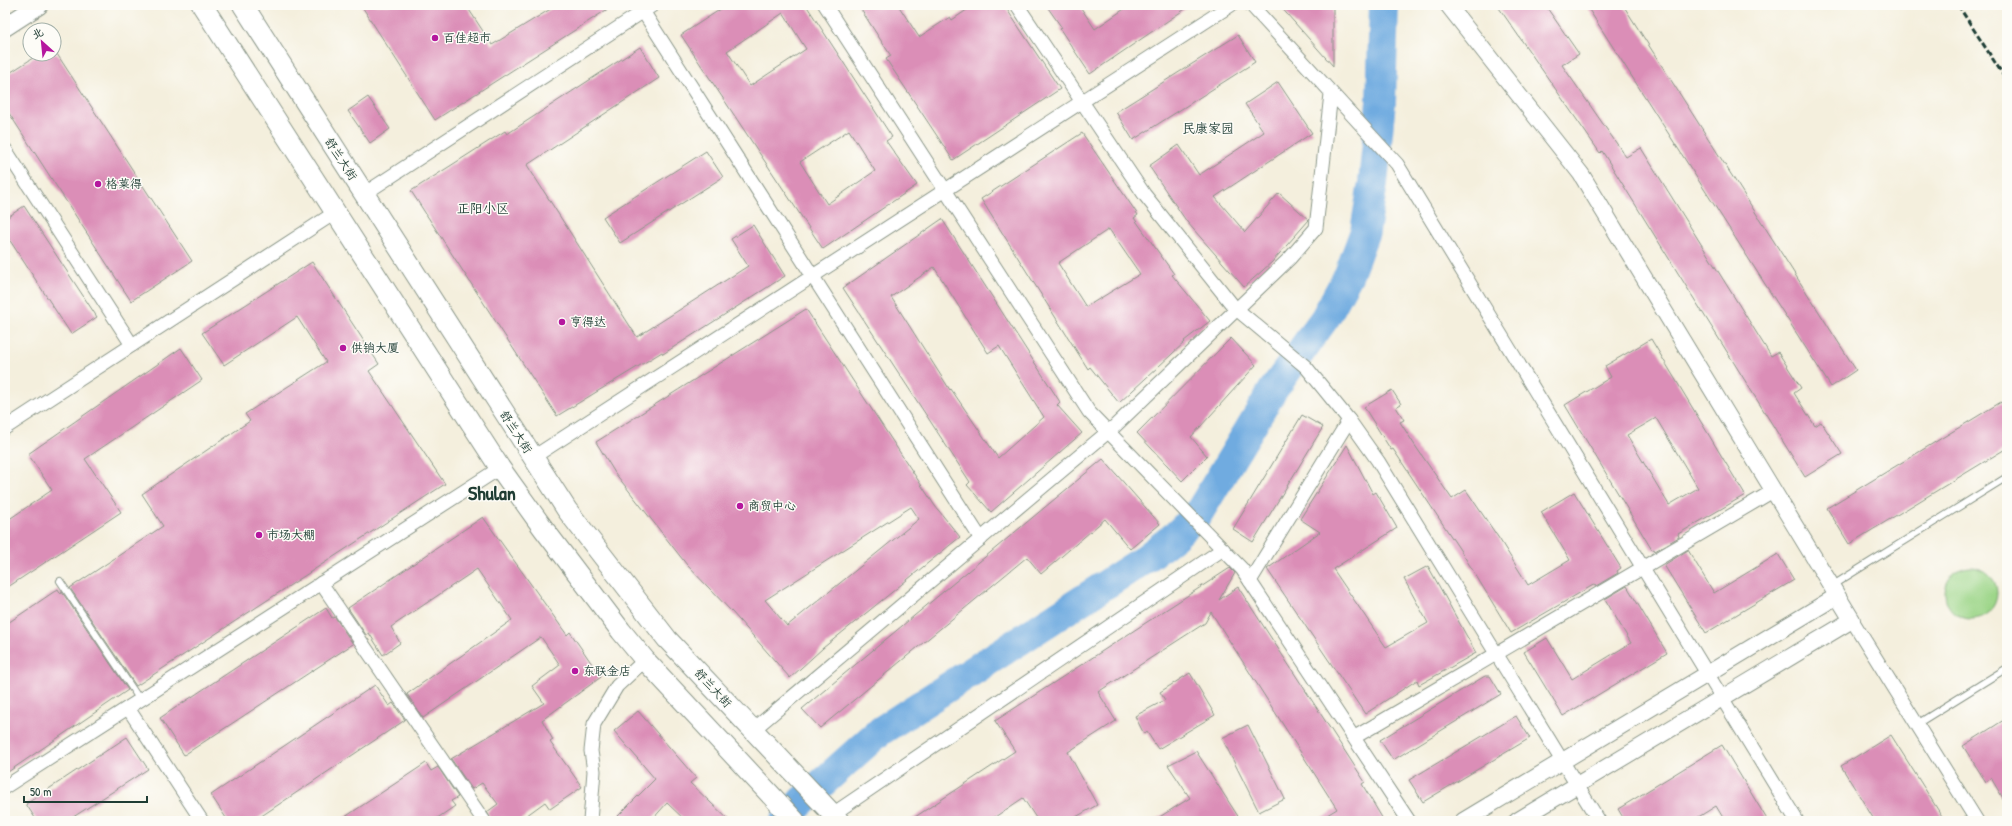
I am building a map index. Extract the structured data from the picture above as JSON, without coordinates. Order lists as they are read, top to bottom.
{
  "streets": {
    "main road": ["舒兰大街"]
  },
  "districts": ["民康家园", "正阳小区", "Shulan"],
  "places": [
    "百佳超市",
    "格莱得",
    "亨得达",
    "供销大厦",
    "商贸中心",
    "市场大棚",
    "东联金店"
  ],
  "scale_bar": "50 m",
  "north": "top left"
}
